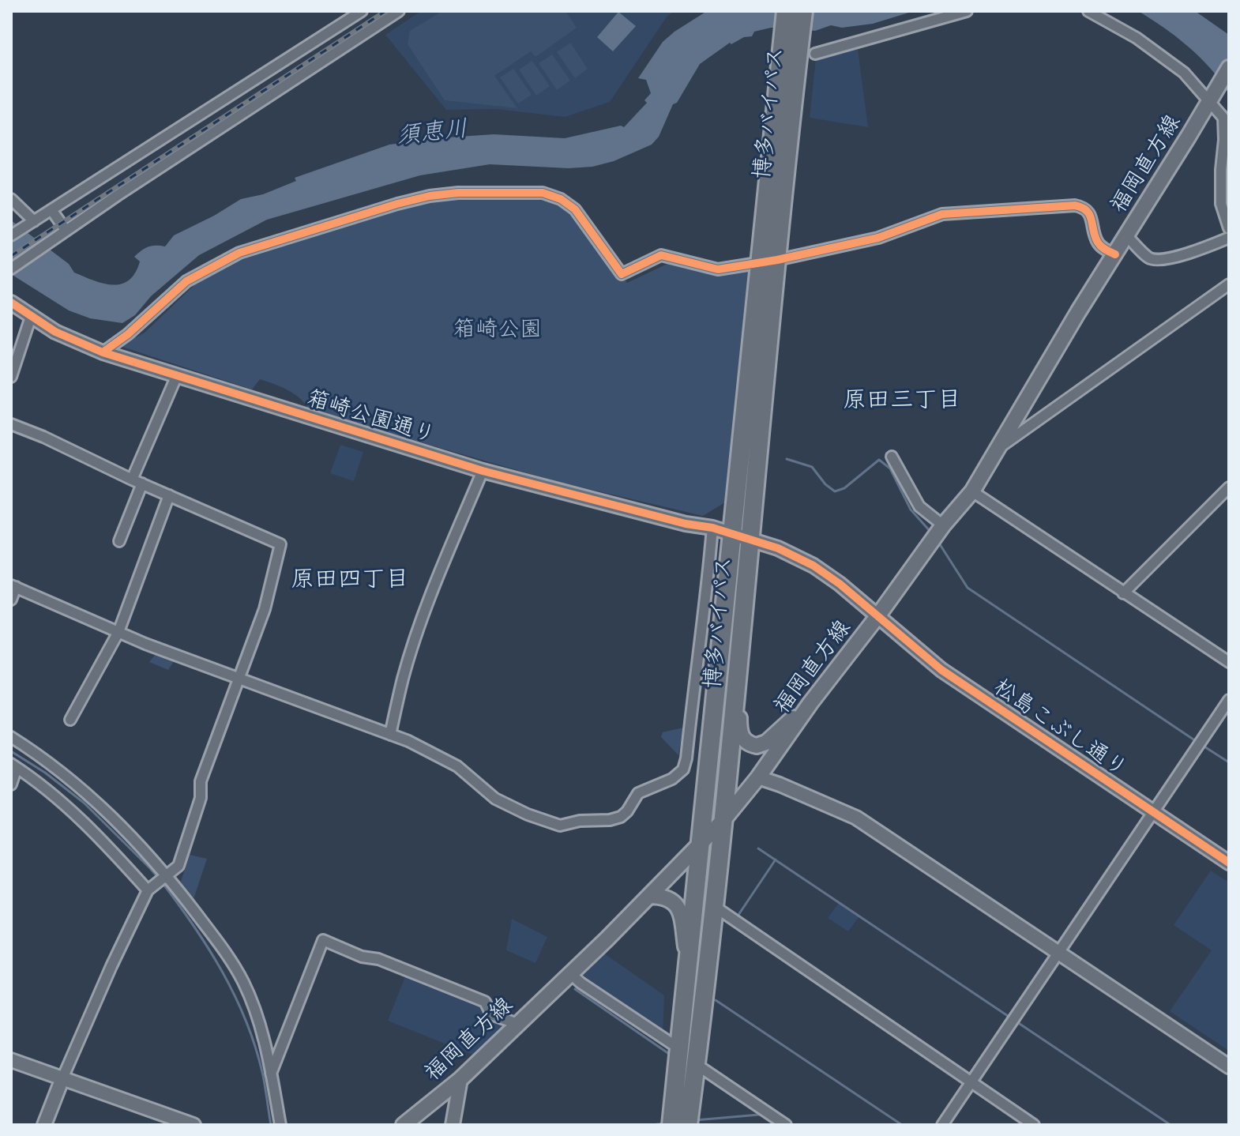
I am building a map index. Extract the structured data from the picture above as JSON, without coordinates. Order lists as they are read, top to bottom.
{
  "streets": {
    "highway": ["博多バイパス"],
    "main road": ["福岡直方線"],
    "street": ["箱崎公園通り", "松島こぶし通り"]
  },
  "crossings": [
    ["博多バイパス", "福岡直方線"],
    ["博多バイパス", "箱崎公園通り"],
    ["博多バイパス", "松島こぶし通り"],
    ["福岡直方線", "松島こぶし通り"],
    ["箱崎公園通り", "松島こぶし通り"]
  ],
  "districts": ["原田三丁目", "原田四丁目"],
  "water": ["須恵川"],
  "parks": ["箱崎公園"]
}
